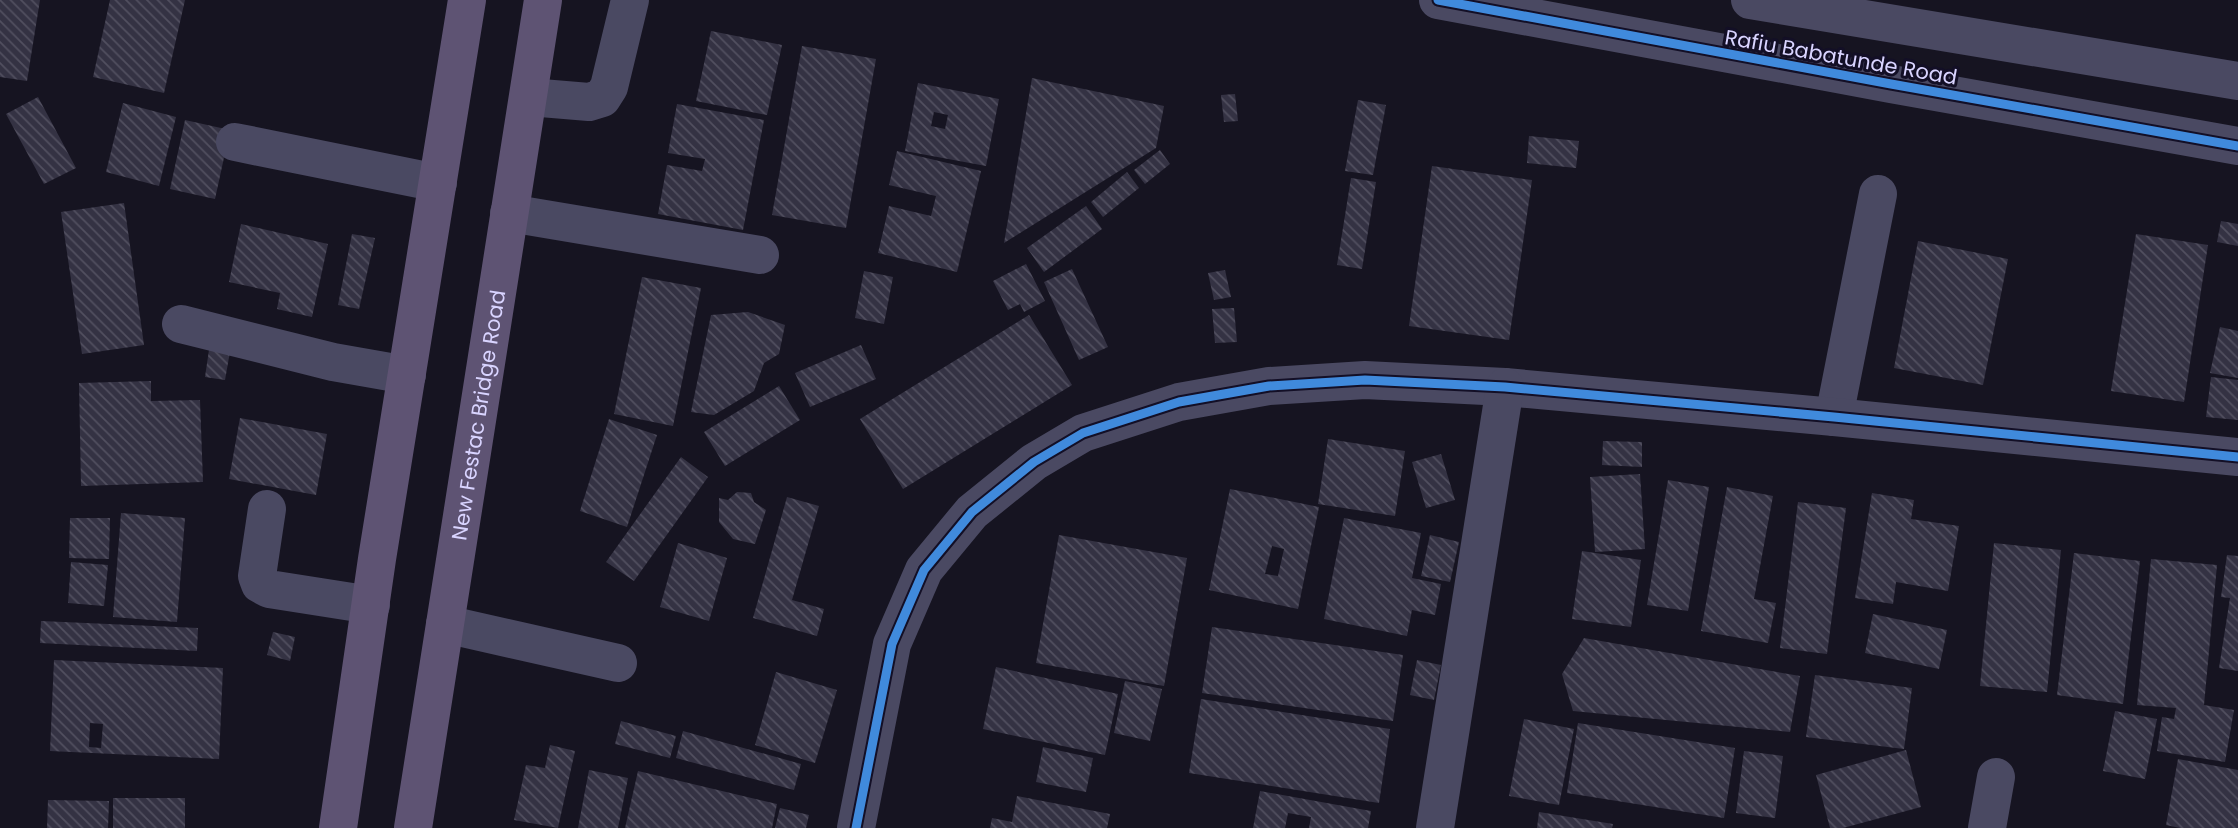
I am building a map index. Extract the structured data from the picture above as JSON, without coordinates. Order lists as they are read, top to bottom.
{
  "streets": {
    "main road": ["New Festac Bridge Road"],
    "street": ["Rafiu Babatunde Road"]
  }
}
